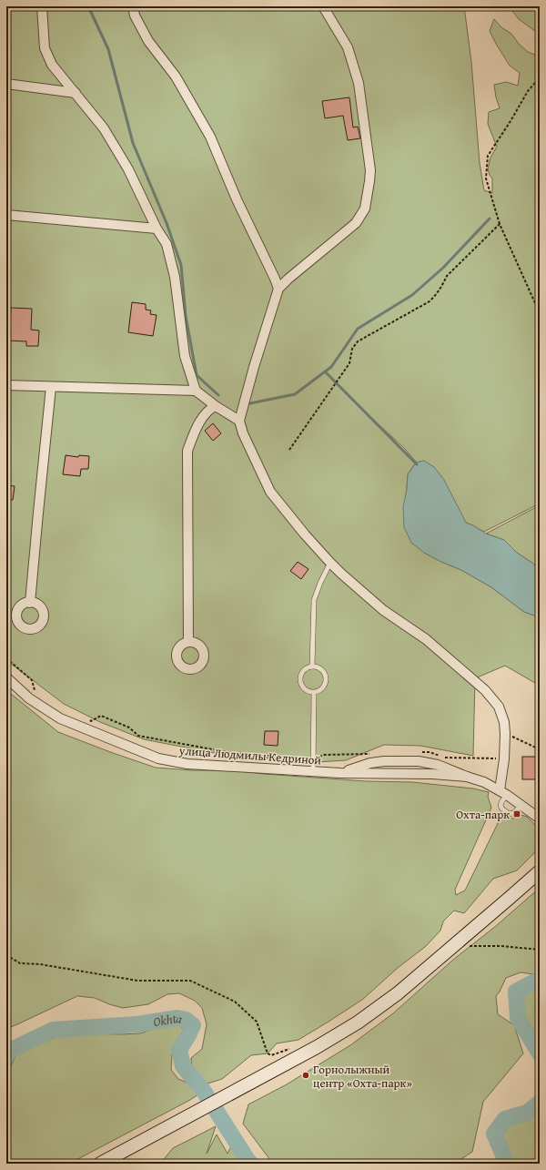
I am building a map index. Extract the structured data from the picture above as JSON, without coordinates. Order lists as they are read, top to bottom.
{
  "streets": {
    "street": ["улица Людмилы Кедриной"]
  },
  "water": ["Okhta"],
  "places": {
    "transit": ["Охта-парк"],
    "other": ["Горнолыжный центр «Охта-парк»"]
  }
}
